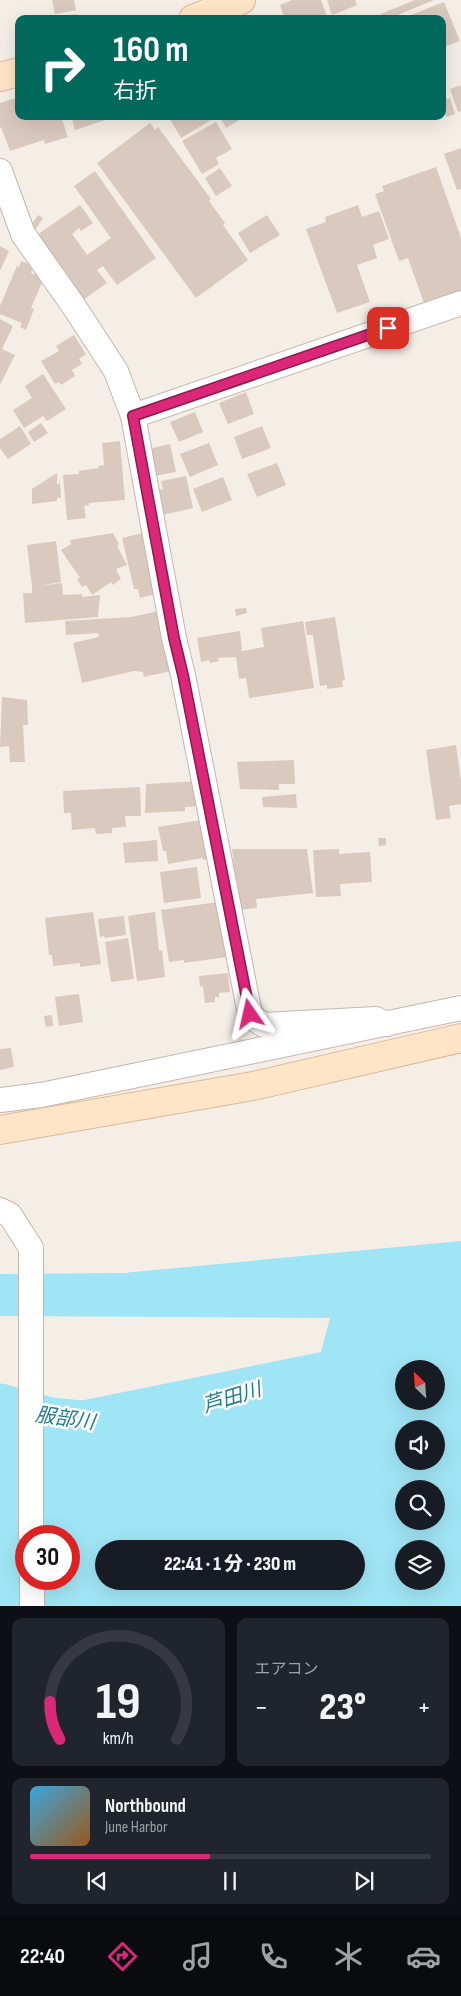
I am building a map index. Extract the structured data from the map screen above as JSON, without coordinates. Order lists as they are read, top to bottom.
{
  "water": ["芦田川", "服部川"],
  "north": "top left",
  "page": {
    "turn": ["160 m", "右折"],
    "limit": "30",
    "trip": "22:41 · 1 分 · 230 m",
    "tile": "エアコン",
    "heat": ["−", "23°", "+"],
    "song": ["Northbound", "June Harbor"],
    "tabs": "22:40",
    "gauge": ["19", "km/h"]
  }
}
